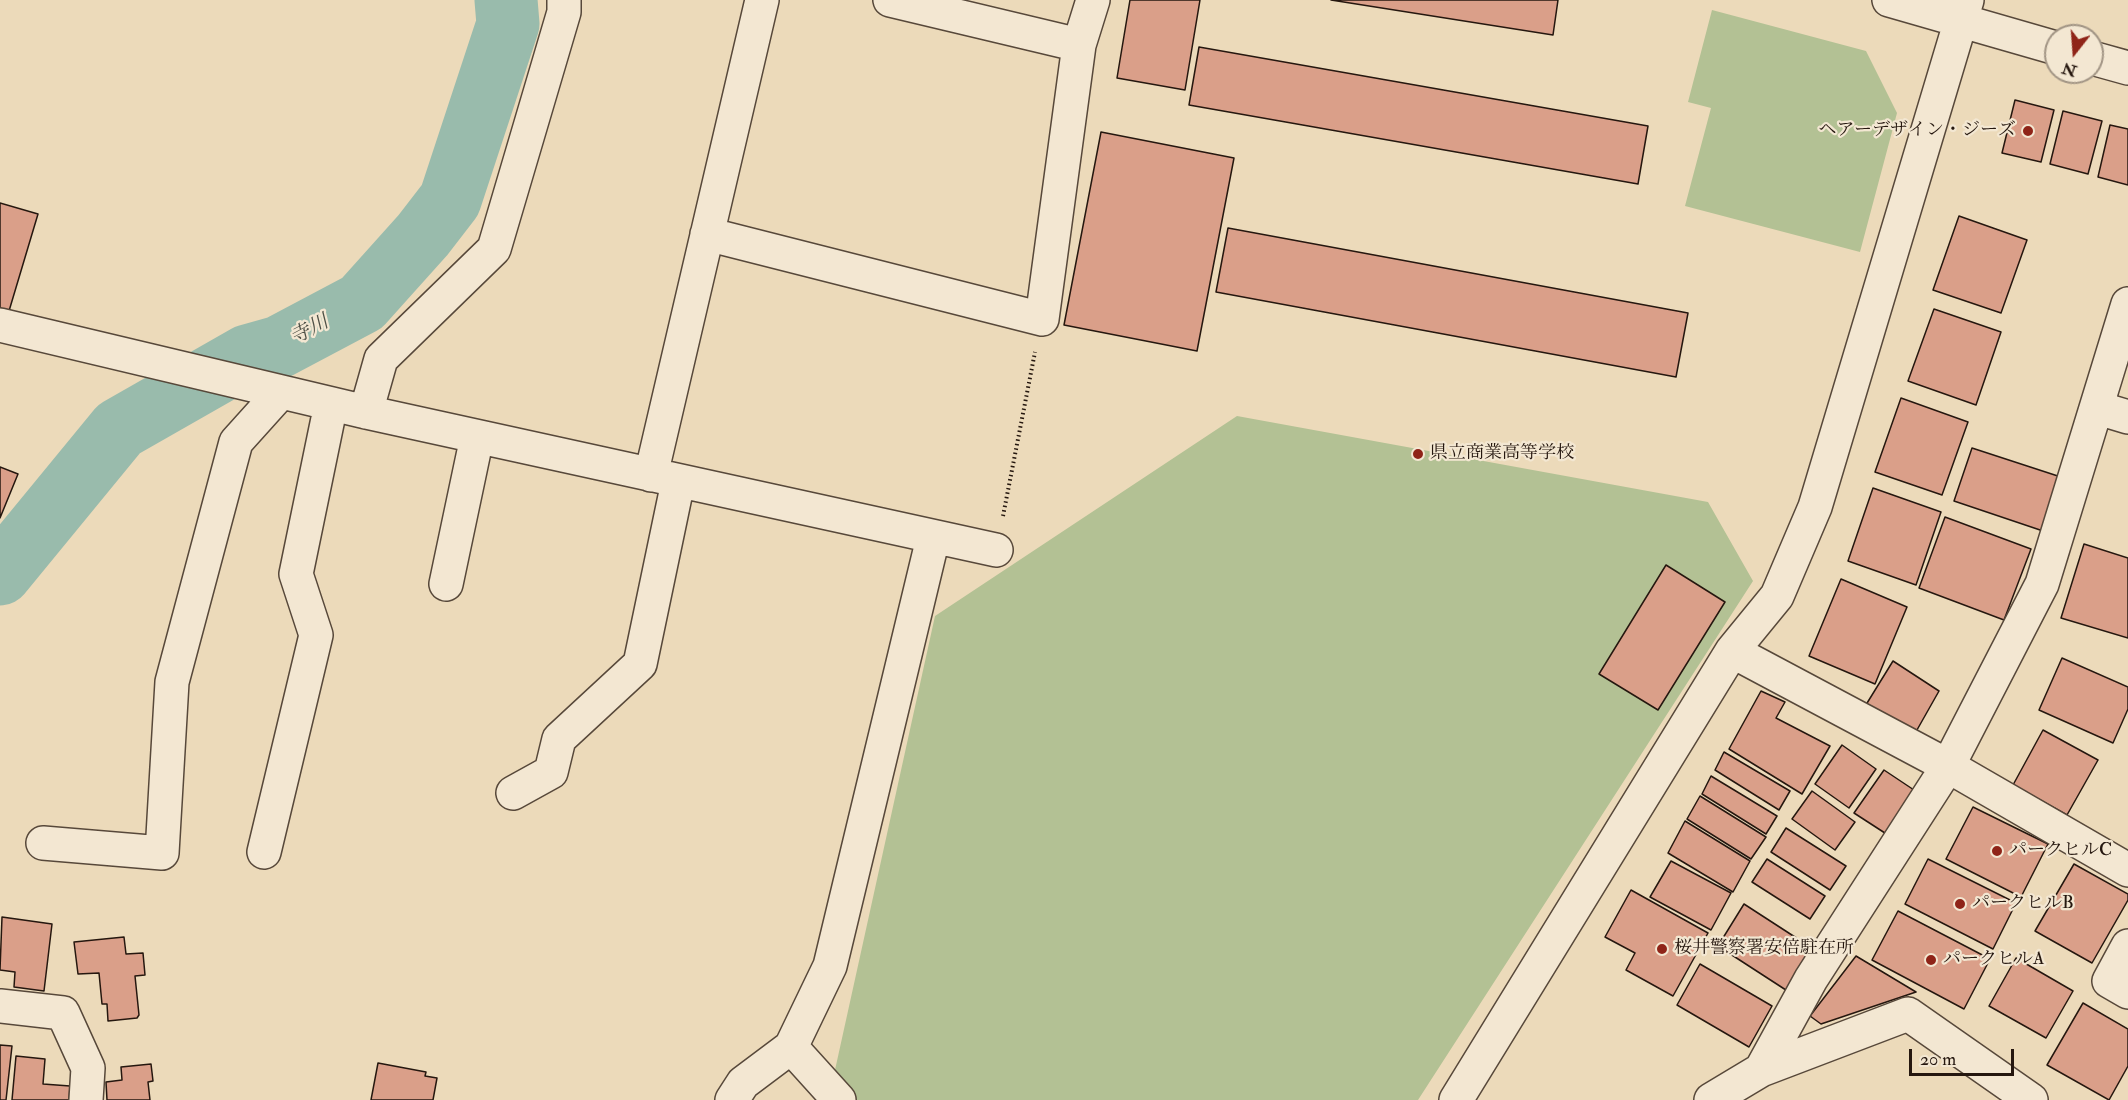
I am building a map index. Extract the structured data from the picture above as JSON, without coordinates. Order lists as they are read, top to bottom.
{
  "water": ["寺川"],
  "places": [
    "ヘアーデザイン・ジーズ",
    "県立商業高等学校",
    "パークヒルC",
    "パークヒルB",
    "桜井警察署安倍駐在所",
    "パークヒルA"
  ],
  "scale_bar": "20 m",
  "north": "bottom"
}
